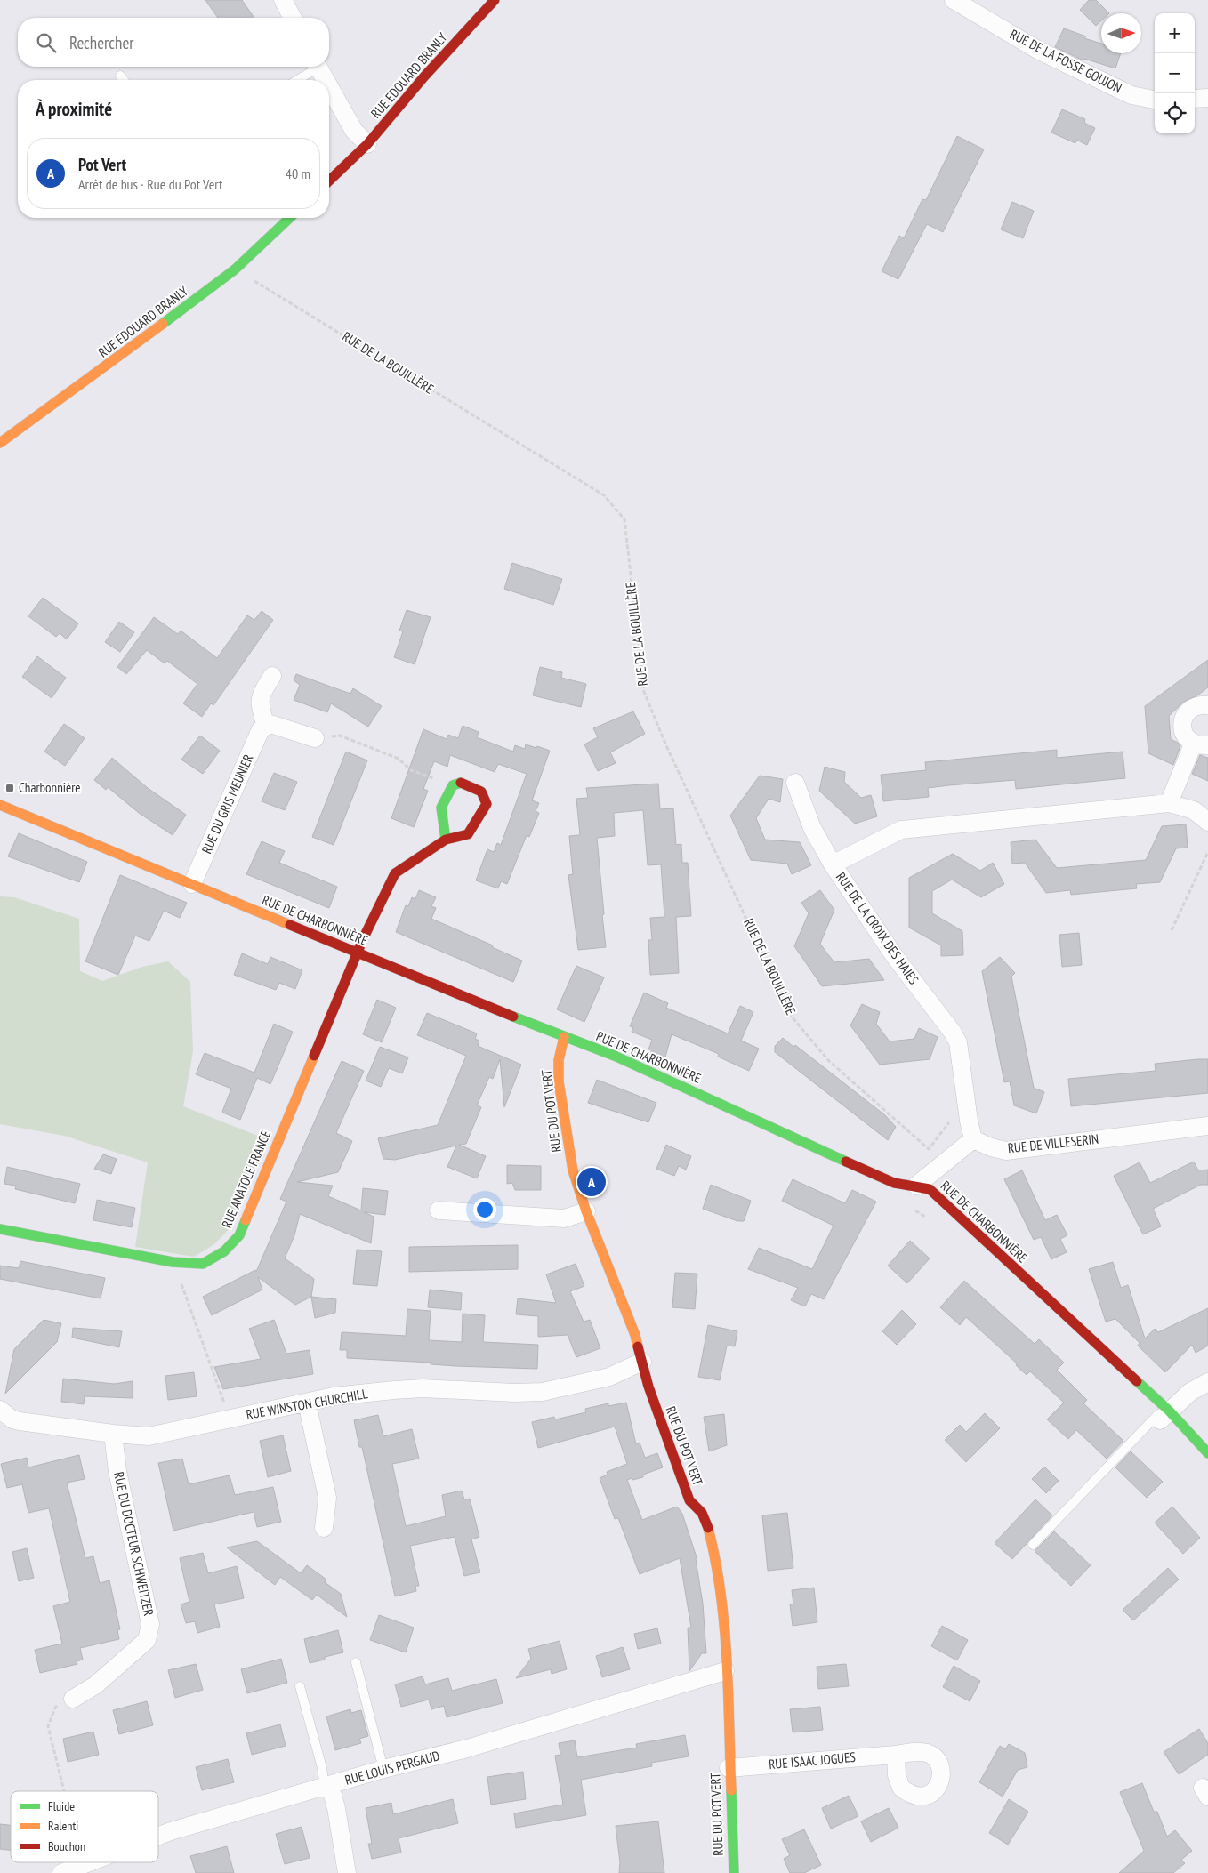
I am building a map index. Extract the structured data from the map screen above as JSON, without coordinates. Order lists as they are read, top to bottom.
{
  "streets": {
    "street": [
      "RUE DE LA FOSSE GOUJON",
      "RUE EDOUARD BRANLY",
      "RUE DU GRIS MEUNIER",
      "RUE DE CHARBONNIÈRE",
      "RUE DE LA CROIX DES HAIES",
      "RUE DU POT VERT",
      "RUE DE VILLESERIN",
      "RUE ANATOLE FRANCE",
      "RUE WINSTON CHURCHILL",
      "RUE DU DOCTEUR SCHWEITZER",
      "RUE ISAAC JOGUES",
      "RUE LOUIS PERGAUD"
    ],
    "path": ["RUE DE LA BOUILLÈRE"]
  },
  "crossings": [
    ["RUE EDOUARD BRANLY", "RUE DE LA BOUILLÈRE"],
    ["RUE DU GRIS MEUNIER", "RUE DE CHARBONNIÈRE"],
    ["RUE DE CHARBONNIÈRE", "RUE DU POT VERT"],
    ["RUE DE CHARBONNIÈRE", "RUE ANATOLE FRANCE"],
    ["RUE DE LA CROIX DES HAIES", "RUE DE VILLESERIN"],
    ["RUE DU POT VERT", "RUE WINSTON CHURCHILL"],
    ["RUE DU POT VERT", "RUE ISAAC JOGUES"],
    ["RUE DU POT VERT", "RUE LOUIS PERGAUD"],
    ["RUE WINSTON CHURCHILL", "RUE DU DOCTEUR SCHWEITZER"]
  ],
  "places": {
    "transit": ["Charbonnière"]
  },
  "legend": ["Fluide", "Ralenti", "Bouchon"],
  "north": "right",
  "page": {
    "map_buttons": ["+", "−"],
    "search": "Rechercher",
    "heading": "À proximité",
    "list": [
      {
        "mark": "A",
        "name": "Pot Vert",
        "note": "Arrêt de bus · Rue du Pot Vert",
        "value": "40 m"
      }
    ],
    "pins": "A"
  }
}
